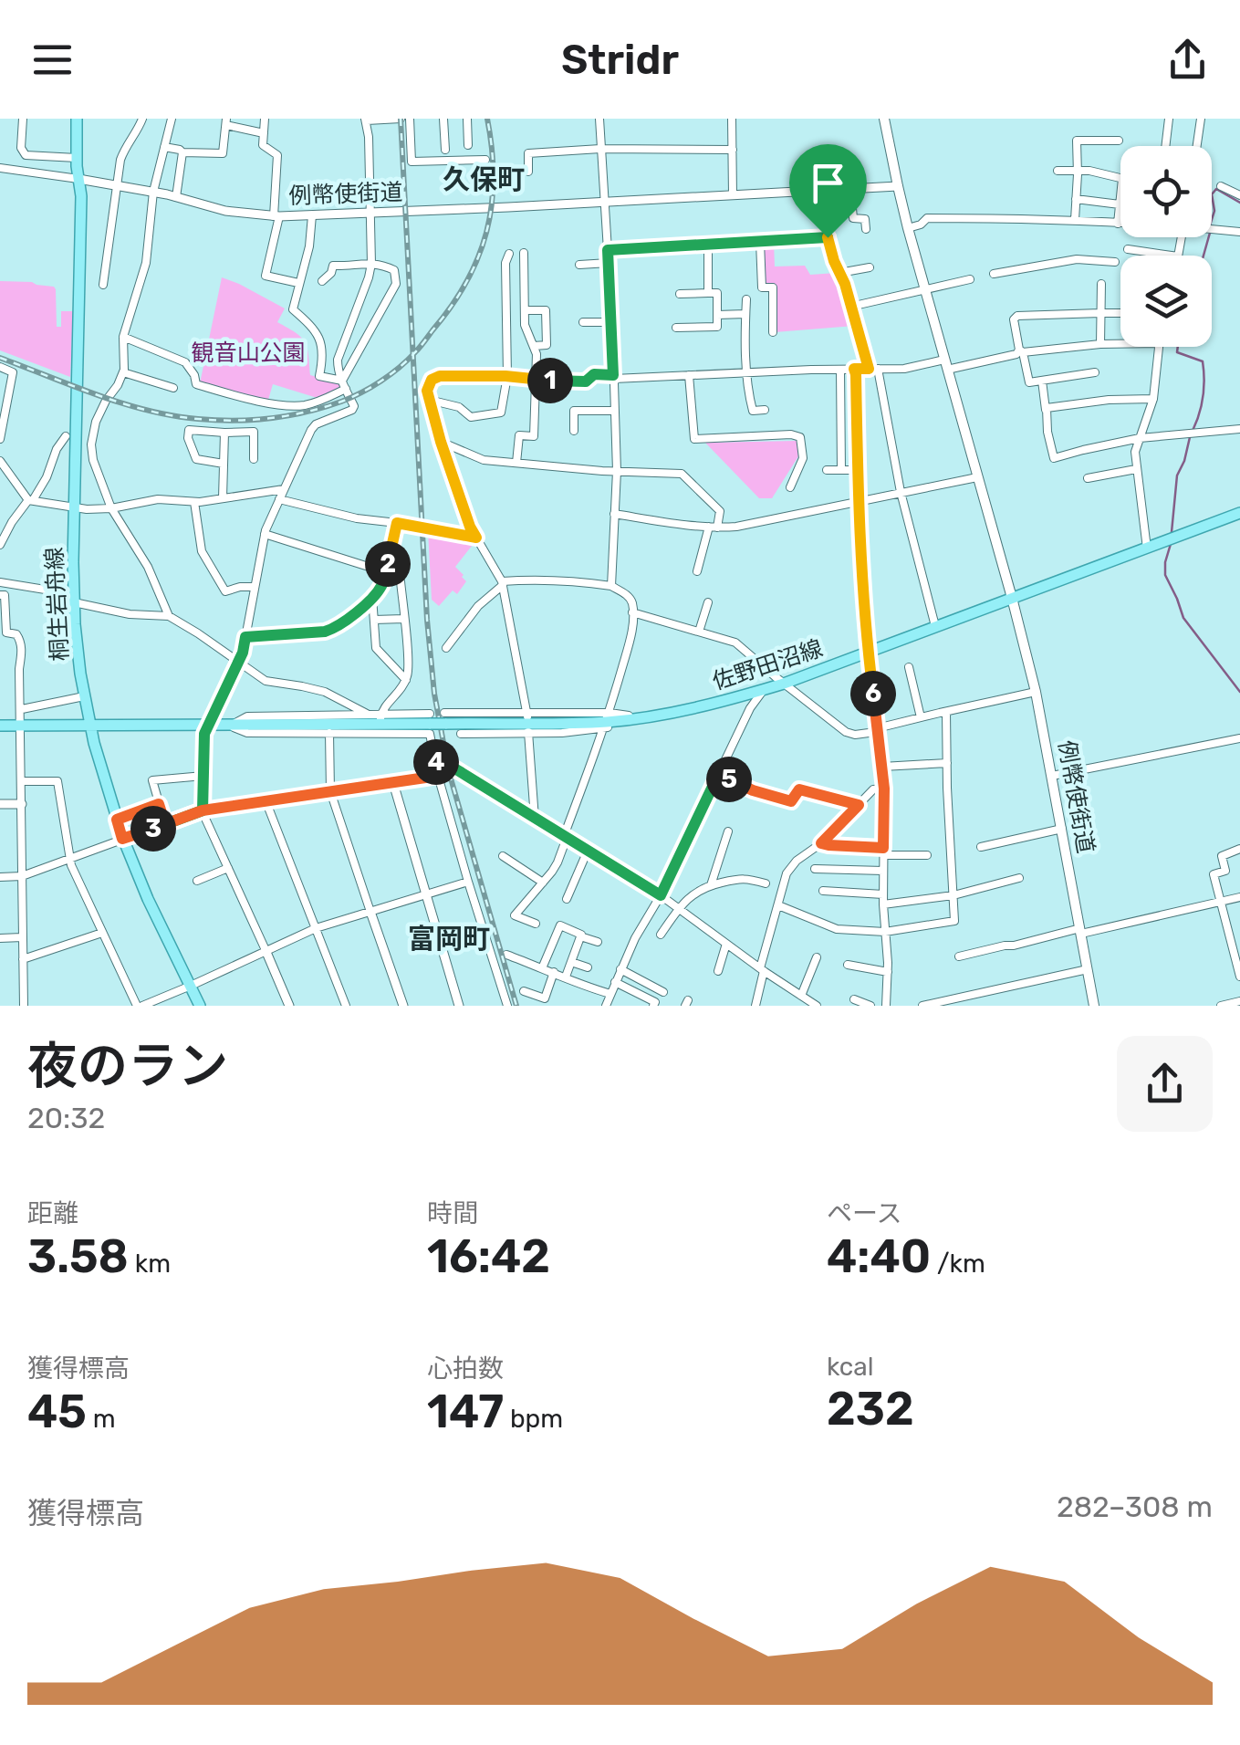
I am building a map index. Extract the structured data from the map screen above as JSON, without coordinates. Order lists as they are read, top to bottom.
{
  "streets": {
    "main road": ["例幣使街道", "桐生岩舟線", "佐野田沼線"]
  },
  "crossings": [
    ["例幣使街道", "桐生岩舟線"],
    ["例幣使街道", "佐野田沼線"]
  ],
  "districts": ["久保町", "富岡町"],
  "parks": ["観音山公園"],
  "page": {
    "header": "Stridr",
    "pins": [
      "1",
      "2",
      "6",
      "4",
      "5",
      "3"
    ],
    "heading": ["夜のラン", "20:32"],
    "stats": [
      ["距離", "3.58 km"],
      ["時間", "16:42"],
      ["ペース", "4:40 /km"],
      ["獲得標高", "45 m"],
      ["心拍数", "147 bpm"],
      ["kcal", "232"]
    ],
    "chart": ["獲得標高", "282–308 m"]
  }
}
